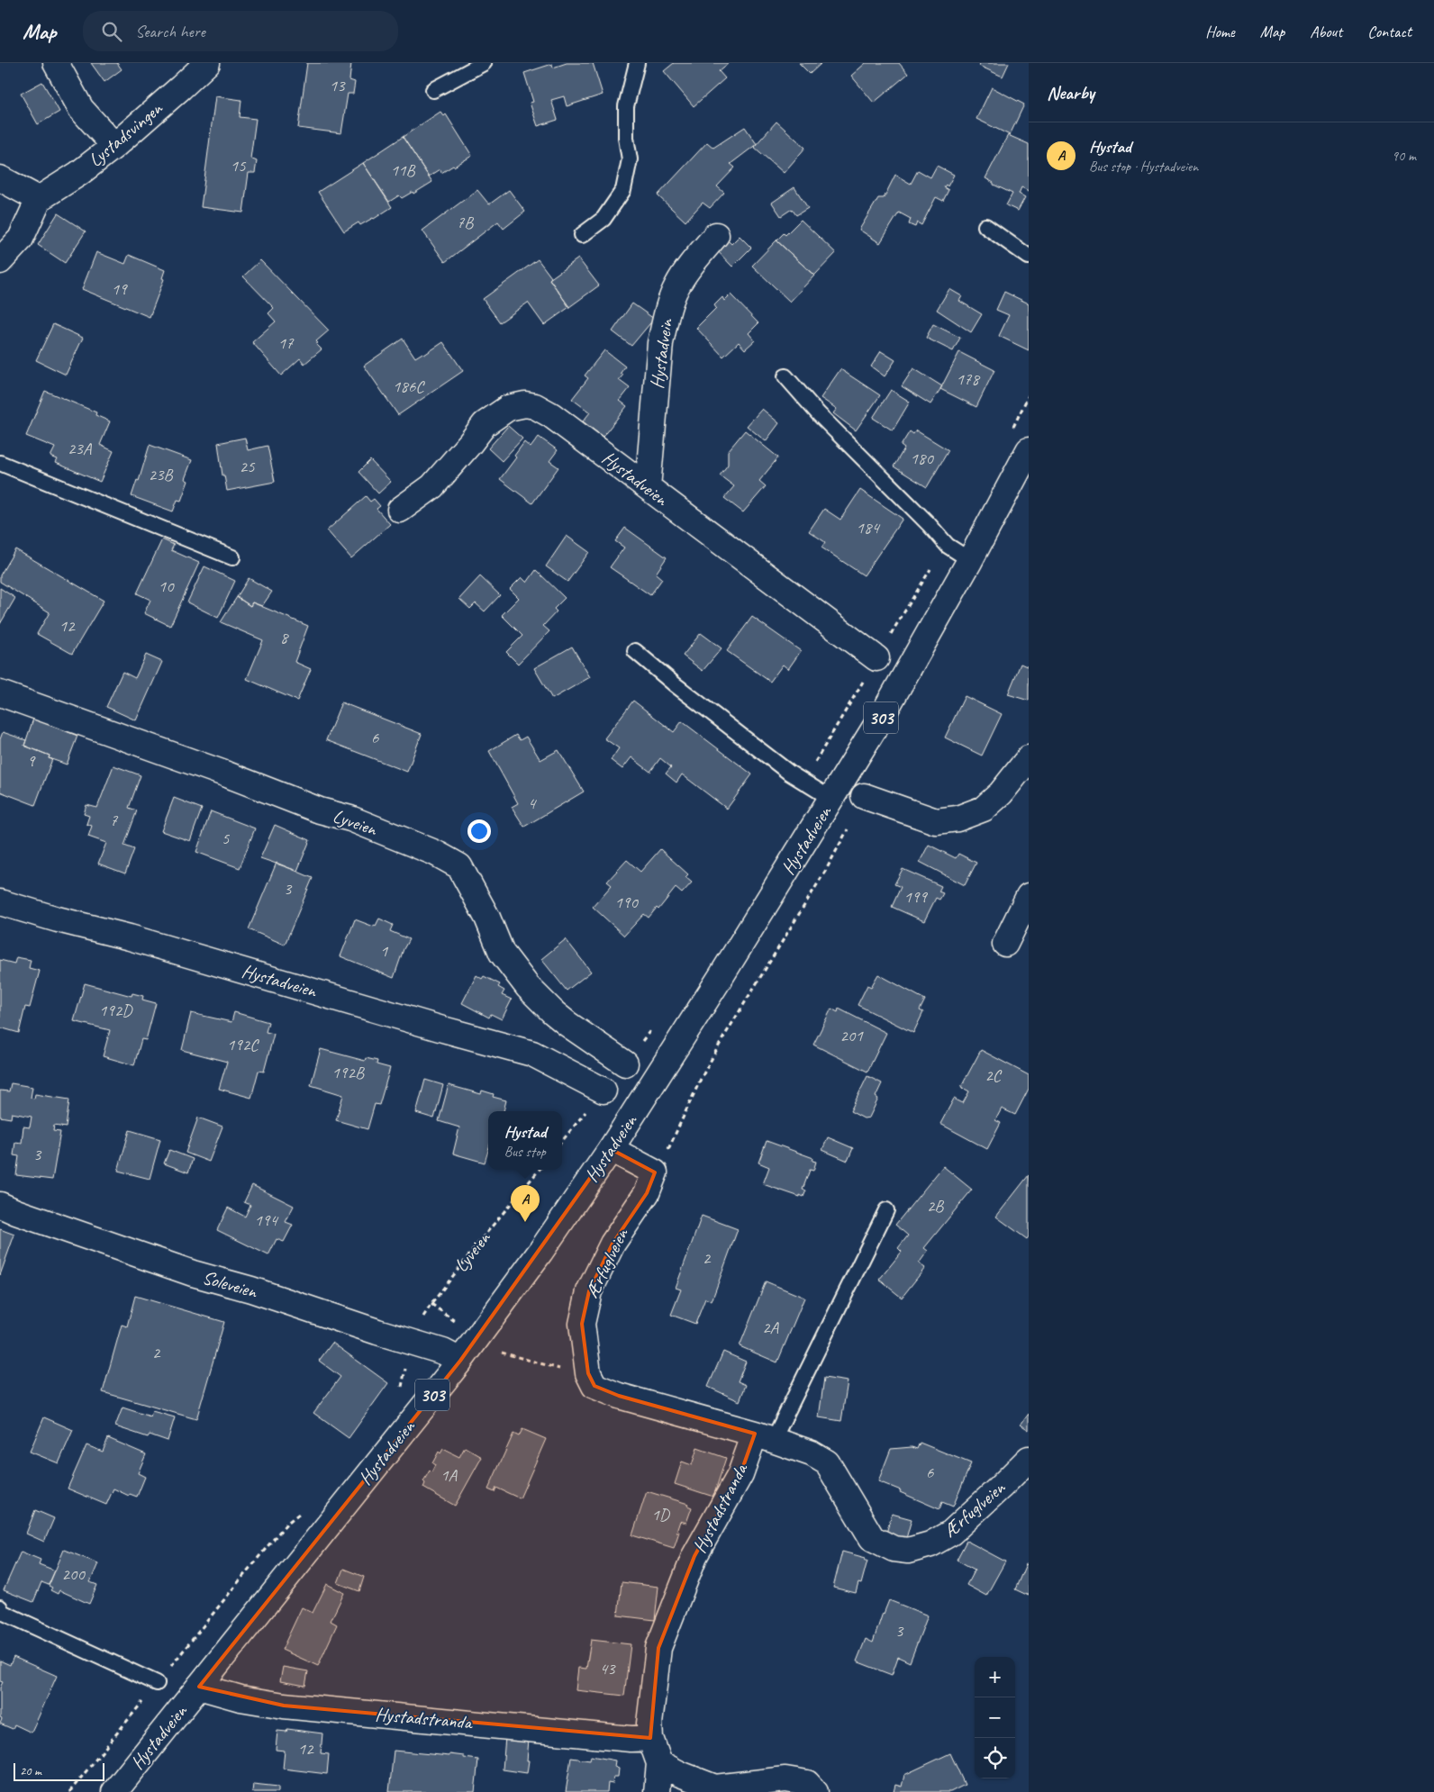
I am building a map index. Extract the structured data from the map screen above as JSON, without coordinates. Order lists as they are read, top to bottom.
{
  "streets": {
    "street": [
      "Lystadsvingen",
      "Hystadvein",
      "Hystadveien",
      "303",
      "Lyveien",
      "Ærfuglveien",
      "Soleveien",
      "Hystadstranda"
    ]
  },
  "crossings": [
    ["Hystadvein", "Hystadveien"],
    ["Hystadveien", "Soleveien"],
    ["Hystadveien", "Hystadstranda"],
    ["Lyveien", "Soleveien"],
    ["Ærfuglveien", "Hystadstranda"]
  ],
  "house_numbers": [
    "13",
    "15",
    "11B",
    "7B",
    "19",
    "17",
    "178",
    "186C",
    "23A",
    "180",
    "25",
    "23B",
    "184",
    "10",
    "12",
    "8",
    "6",
    "9",
    "4",
    "7",
    "5",
    "3",
    "199",
    "190",
    "1",
    "192D",
    "201",
    "192C",
    "192B",
    "2C",
    "3",
    "2B",
    "194",
    "2",
    "2A",
    "2",
    "6",
    "1A",
    "1D",
    "200",
    "3",
    "43",
    "12"
  ],
  "scale_bar": "20 m",
  "page": {
    "header": "Map",
    "search": "Search here",
    "nav": [
      "Home",
      "Map",
      "About",
      "Contact"
    ],
    "heading": "Nearby",
    "list": [
      {
        "mark": "A",
        "name": "Hystad",
        "note": "Bus stop · Hystadveien",
        "value": "90 m"
      }
    ],
    "popup": ["Hystad", "Bus stop"],
    "pins": "A",
    "map_buttons": ["+", "−"],
    "scale": "20 m"
  }
}
